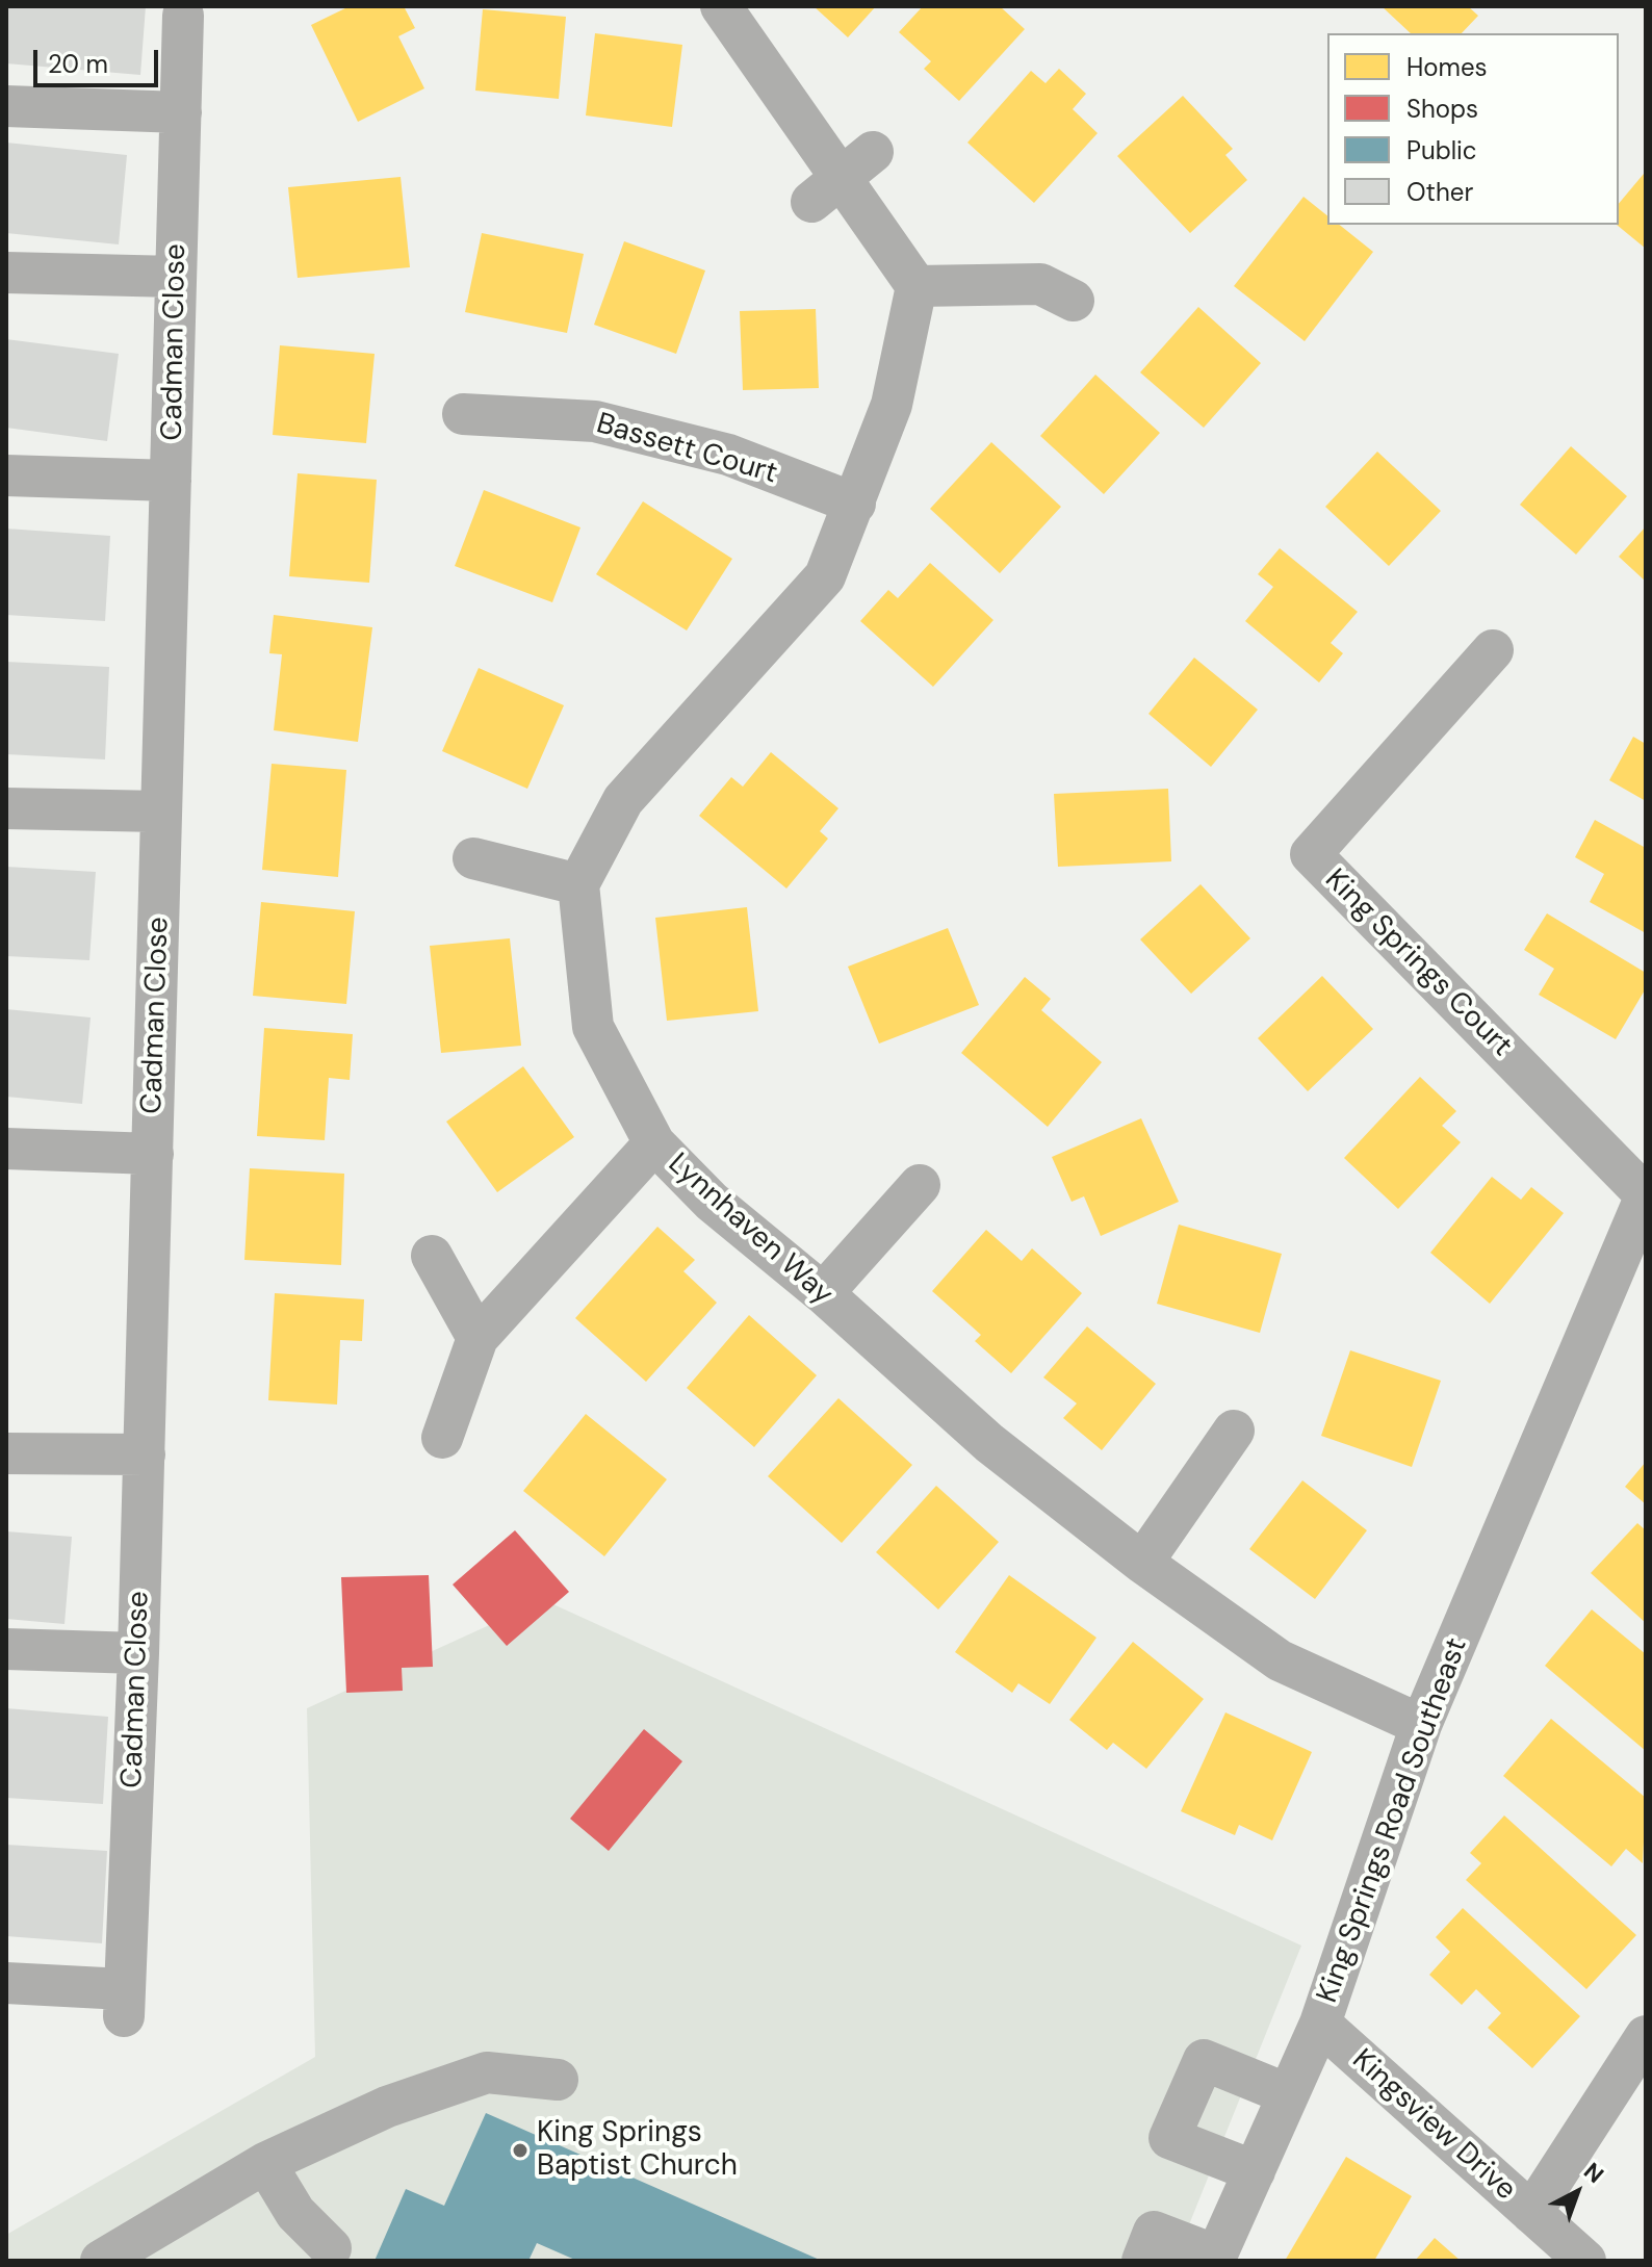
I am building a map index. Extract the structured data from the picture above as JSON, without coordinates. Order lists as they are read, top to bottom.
{
  "streets": {
    "street": [
      "Cadman Close",
      "Bassett Court",
      "King Springs Court",
      "Lynnhaven Way",
      "King Springs Road Southeast",
      "Kingsview Drive"
    ]
  },
  "crossings": [
    ["King Springs Court", "King Springs Road Southeast"],
    ["Lynnhaven Way", "King Springs Road Southeast"],
    ["King Springs Road Southeast", "Kingsview Drive"]
  ],
  "places": ["King Springs Baptist Church"],
  "legend": [
    "Homes",
    "Shops",
    "Public",
    "Other"
  ],
  "scale_bar": "20 m",
  "north": "top right"
}
